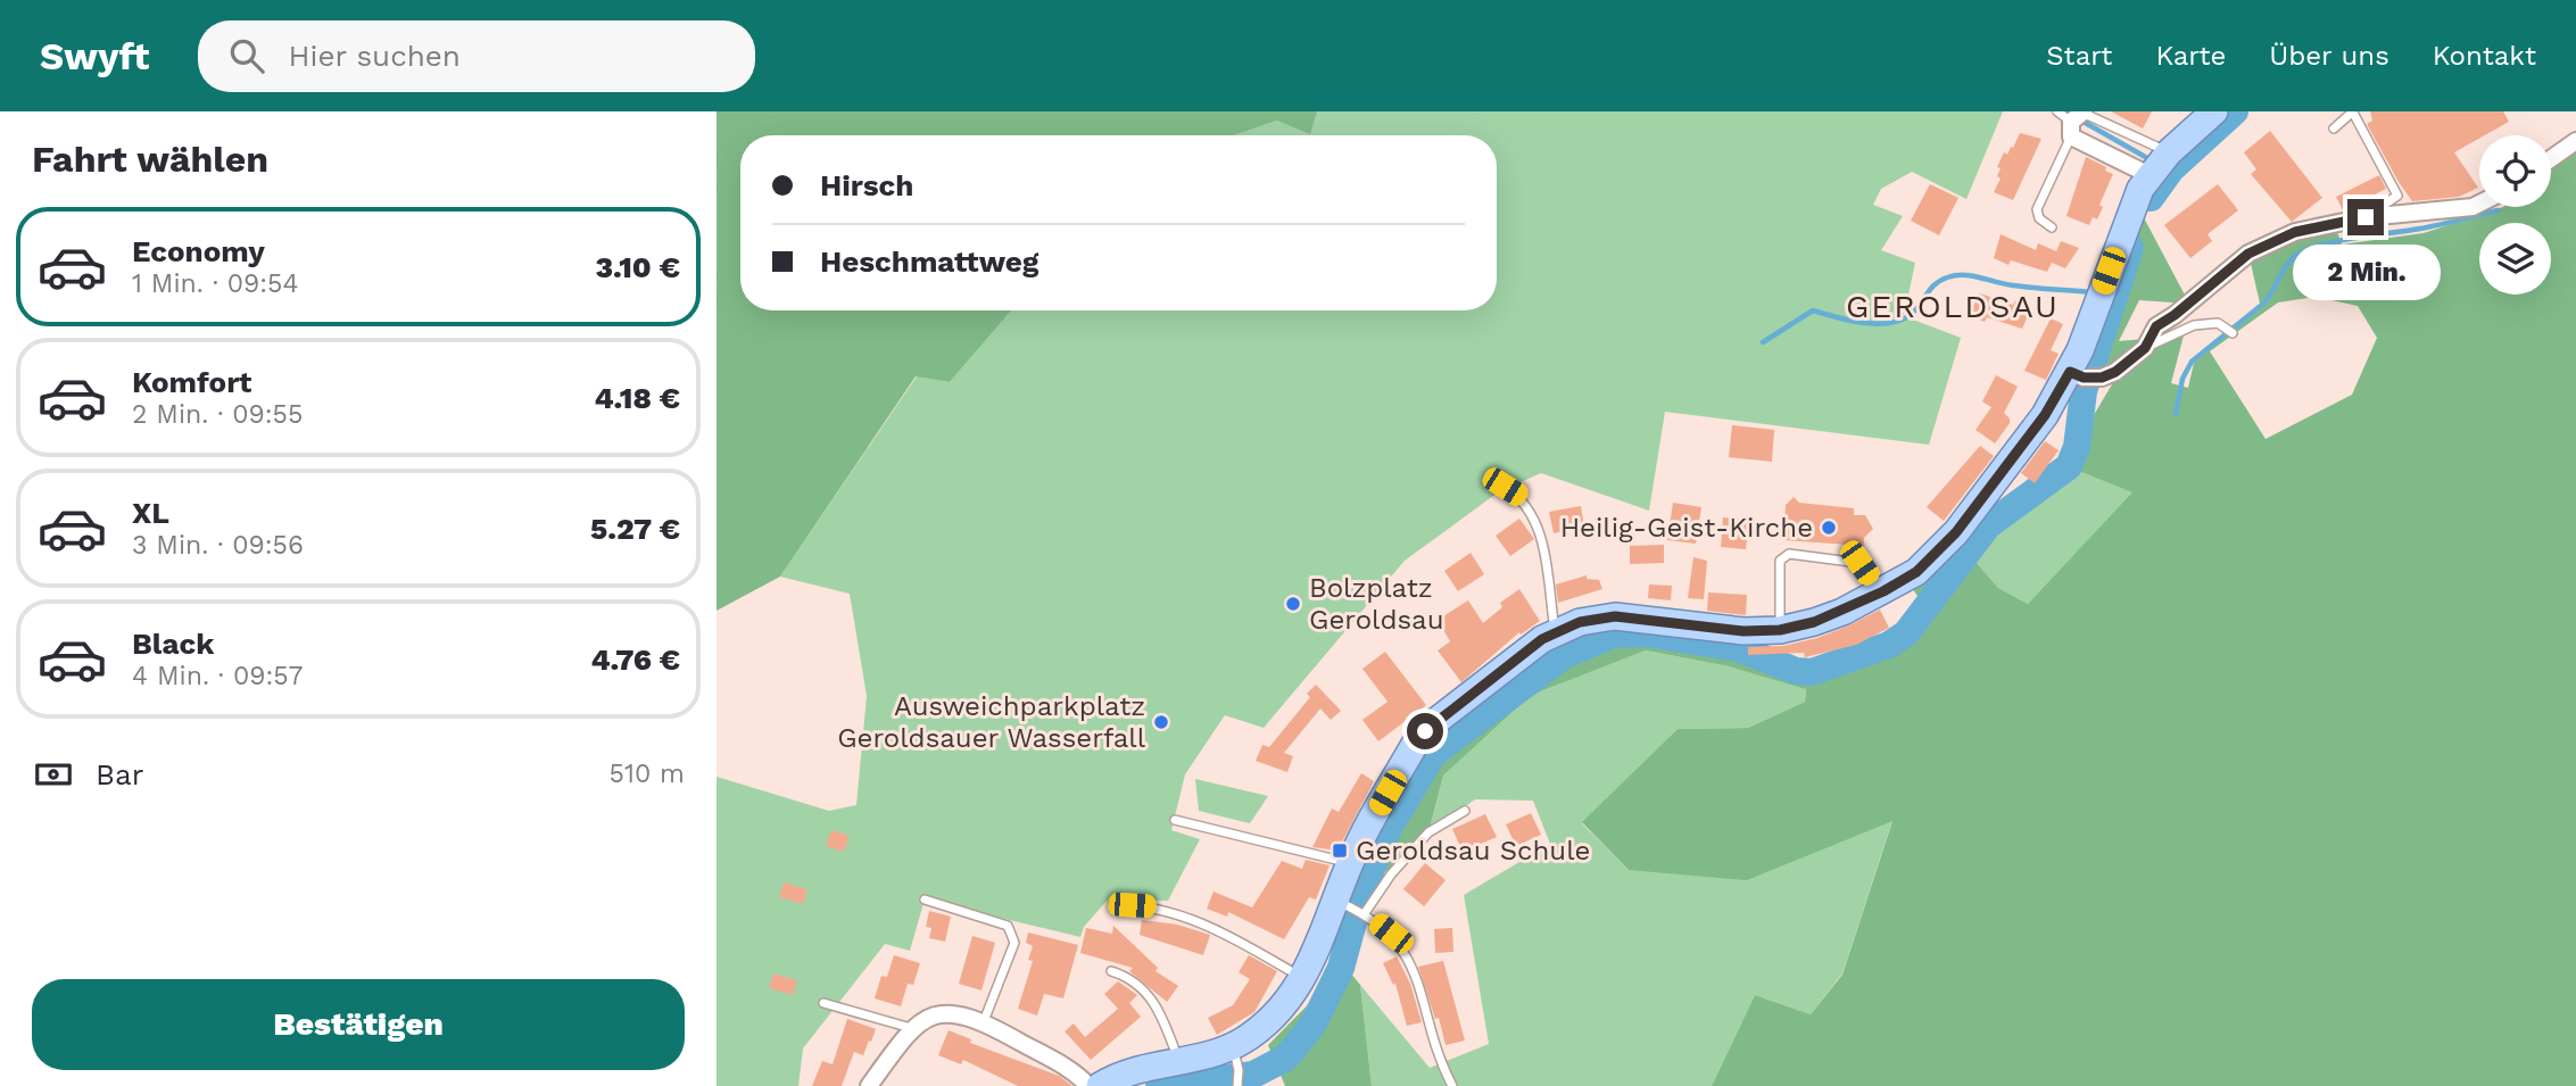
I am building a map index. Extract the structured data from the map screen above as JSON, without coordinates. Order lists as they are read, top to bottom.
{
  "districts": ["GEROLDSAU"],
  "places": {
    "other": ["Heilig-Geist-Kirche", "Bolzplatz Geroldsau", "Ausweichparkplatz Geroldsauer Wasserfall"],
    "transit": ["Geroldsau Schule"]
  },
  "page": {
    "header": "Swyft",
    "search": "Hier suchen",
    "nav": [
      "Start",
      "Karte",
      "Über uns",
      "Kontakt"
    ],
    "heading": "Fahrt wählen",
    "banner": ["Hirsch", "Heschmattweg"],
    "list": [
      {
        "name": "Economy",
        "note": "1 Min. · 09:54",
        "value": "3.10 €"
      },
      {
        "name": "Komfort",
        "note": "2 Min. · 09:55",
        "value": "4.18 €"
      },
      {
        "name": "XL",
        "note": "3 Min. · 09:56",
        "value": "5.27 €"
      },
      {
        "name": "Black",
        "note": "4 Min. · 09:57",
        "value": "4.76 €"
      }
    ],
    "bubble": "2 Min.",
    "pay": ["Bar", "510 m"],
    "buttons": "Bestätigen"
  }
}
